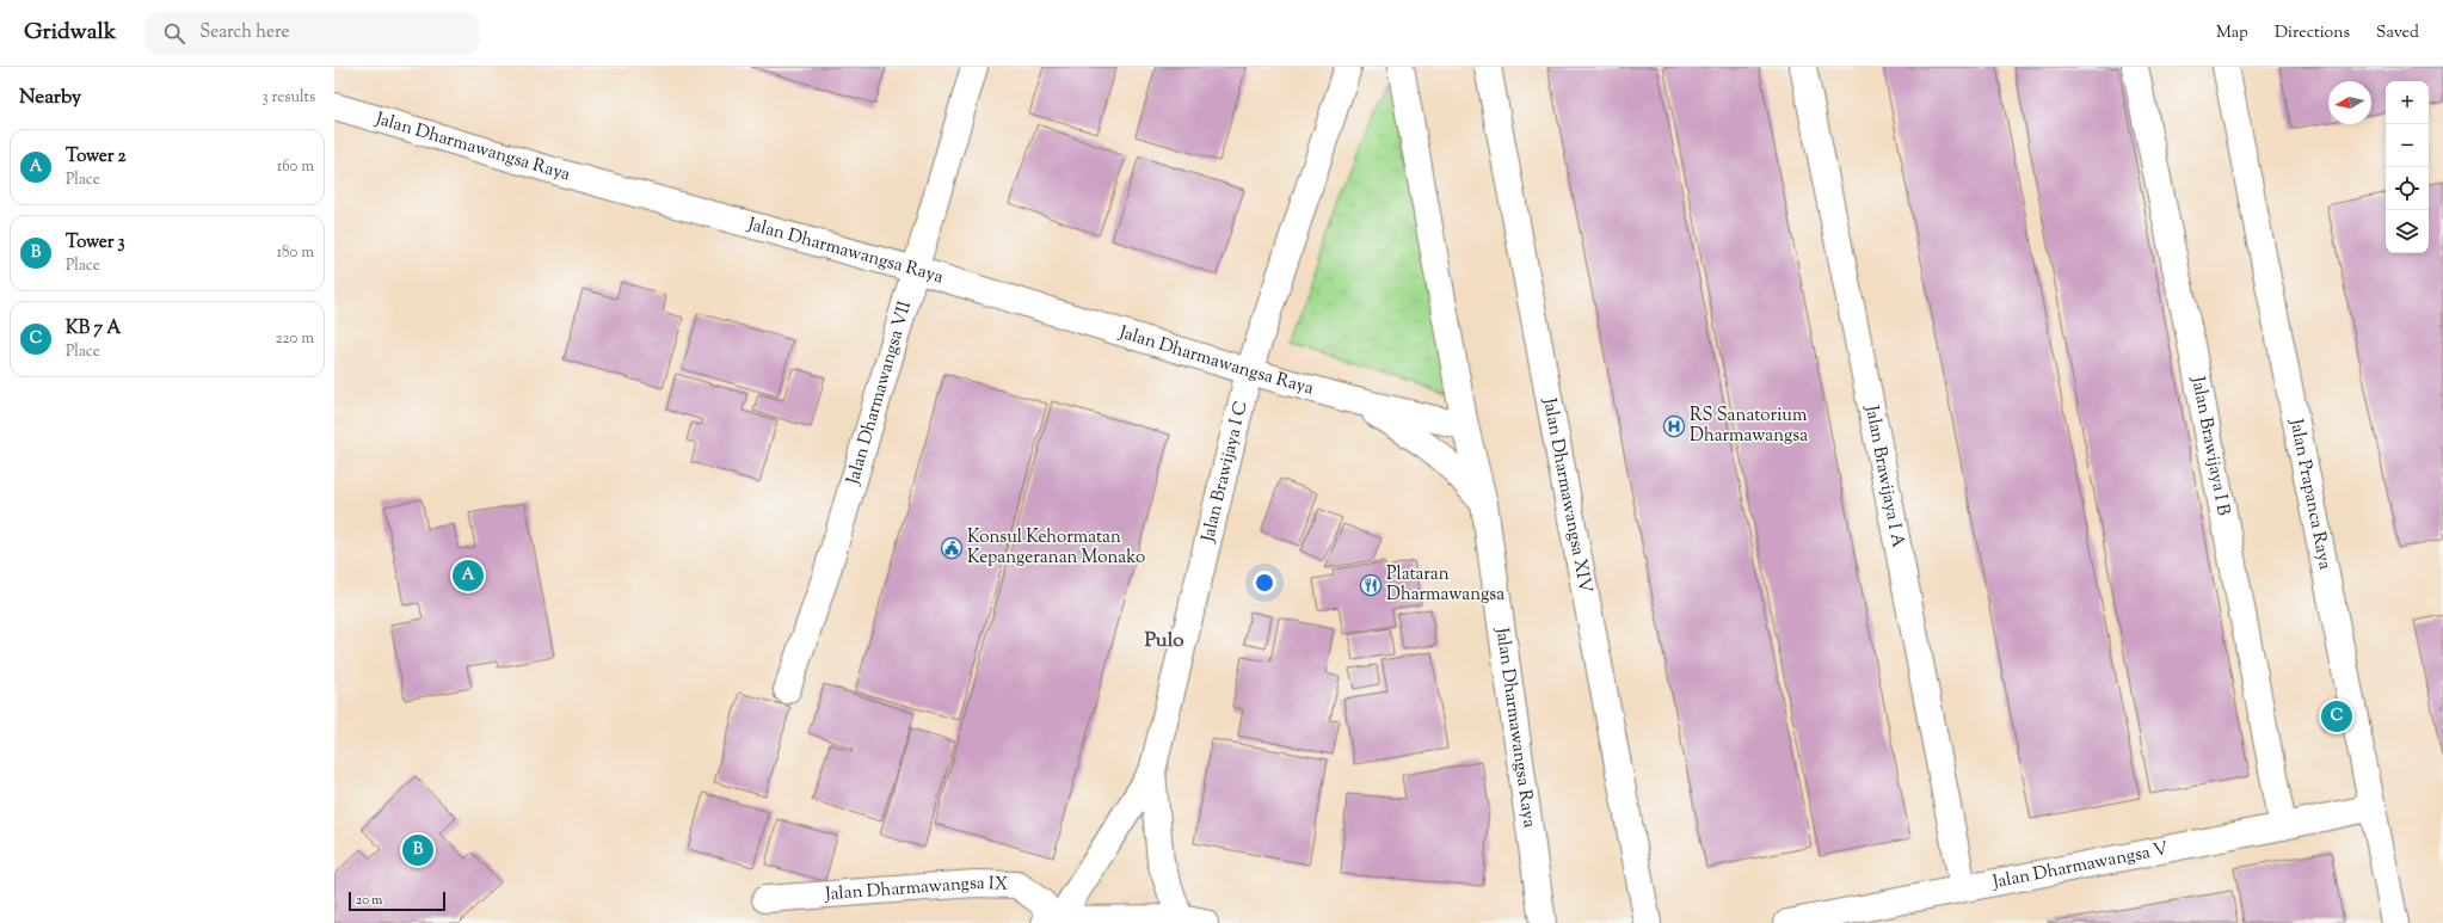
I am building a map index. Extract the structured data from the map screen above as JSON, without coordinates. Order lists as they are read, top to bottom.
{
  "streets": {
    "street": [
      "Jalan Dharmawangsa Raya",
      "Jalan Dharmawangsa VII",
      "Jalan Brawijaya I B",
      "Jalan Brawijaya I C",
      "Jalan Brawijaya I A",
      "Jalan Prapanca Raya",
      "Jalan Dharmawangsa XIV",
      "Jalan Dharmawangsa V",
      "Jalan Dharmawangsa IX"
    ]
  },
  "crossings": [
    ["Jalan Dharmawangsa Raya", "Jalan Dharmawangsa VII"],
    ["Jalan Dharmawangsa Raya", "Jalan Brawijaya I C"],
    ["Jalan Brawijaya I B", "Jalan Dharmawangsa V"],
    ["Jalan Brawijaya I C", "Jalan Dharmawangsa IX"],
    ["Jalan Brawijaya I A", "Jalan Dharmawangsa V"],
    ["Jalan Prapanca Raya", "Jalan Dharmawangsa V"]
  ],
  "districts": ["Pulo"],
  "places": {
    "hospital": ["RS Sanatorium Dharmawangsa"],
    "public building": ["Konsul Kehormatan Kepangeranan Monako"],
    "restaurant": ["Plataran Dharmawangsa"]
  },
  "scale_bar": "20 m",
  "north": "left",
  "page": {
    "header": "Gridwalk",
    "search": "Search here",
    "nav": ["Map", "Directions", "Saved"],
    "heading": ["Nearby", "3 results"],
    "map_buttons": ["+", "−"],
    "list": [
      {
        "mark": "A",
        "name": "Tower 2",
        "note": "Place",
        "value": "160 m"
      },
      {
        "mark": "B",
        "name": "Tower 3",
        "note": "Place",
        "value": "180 m"
      },
      {
        "mark": "C",
        "name": "KB 7 A",
        "note": "Place",
        "value": "220 m"
      }
    ],
    "pins": ["A", "C", "B"],
    "scale": "20 m"
  }
}
